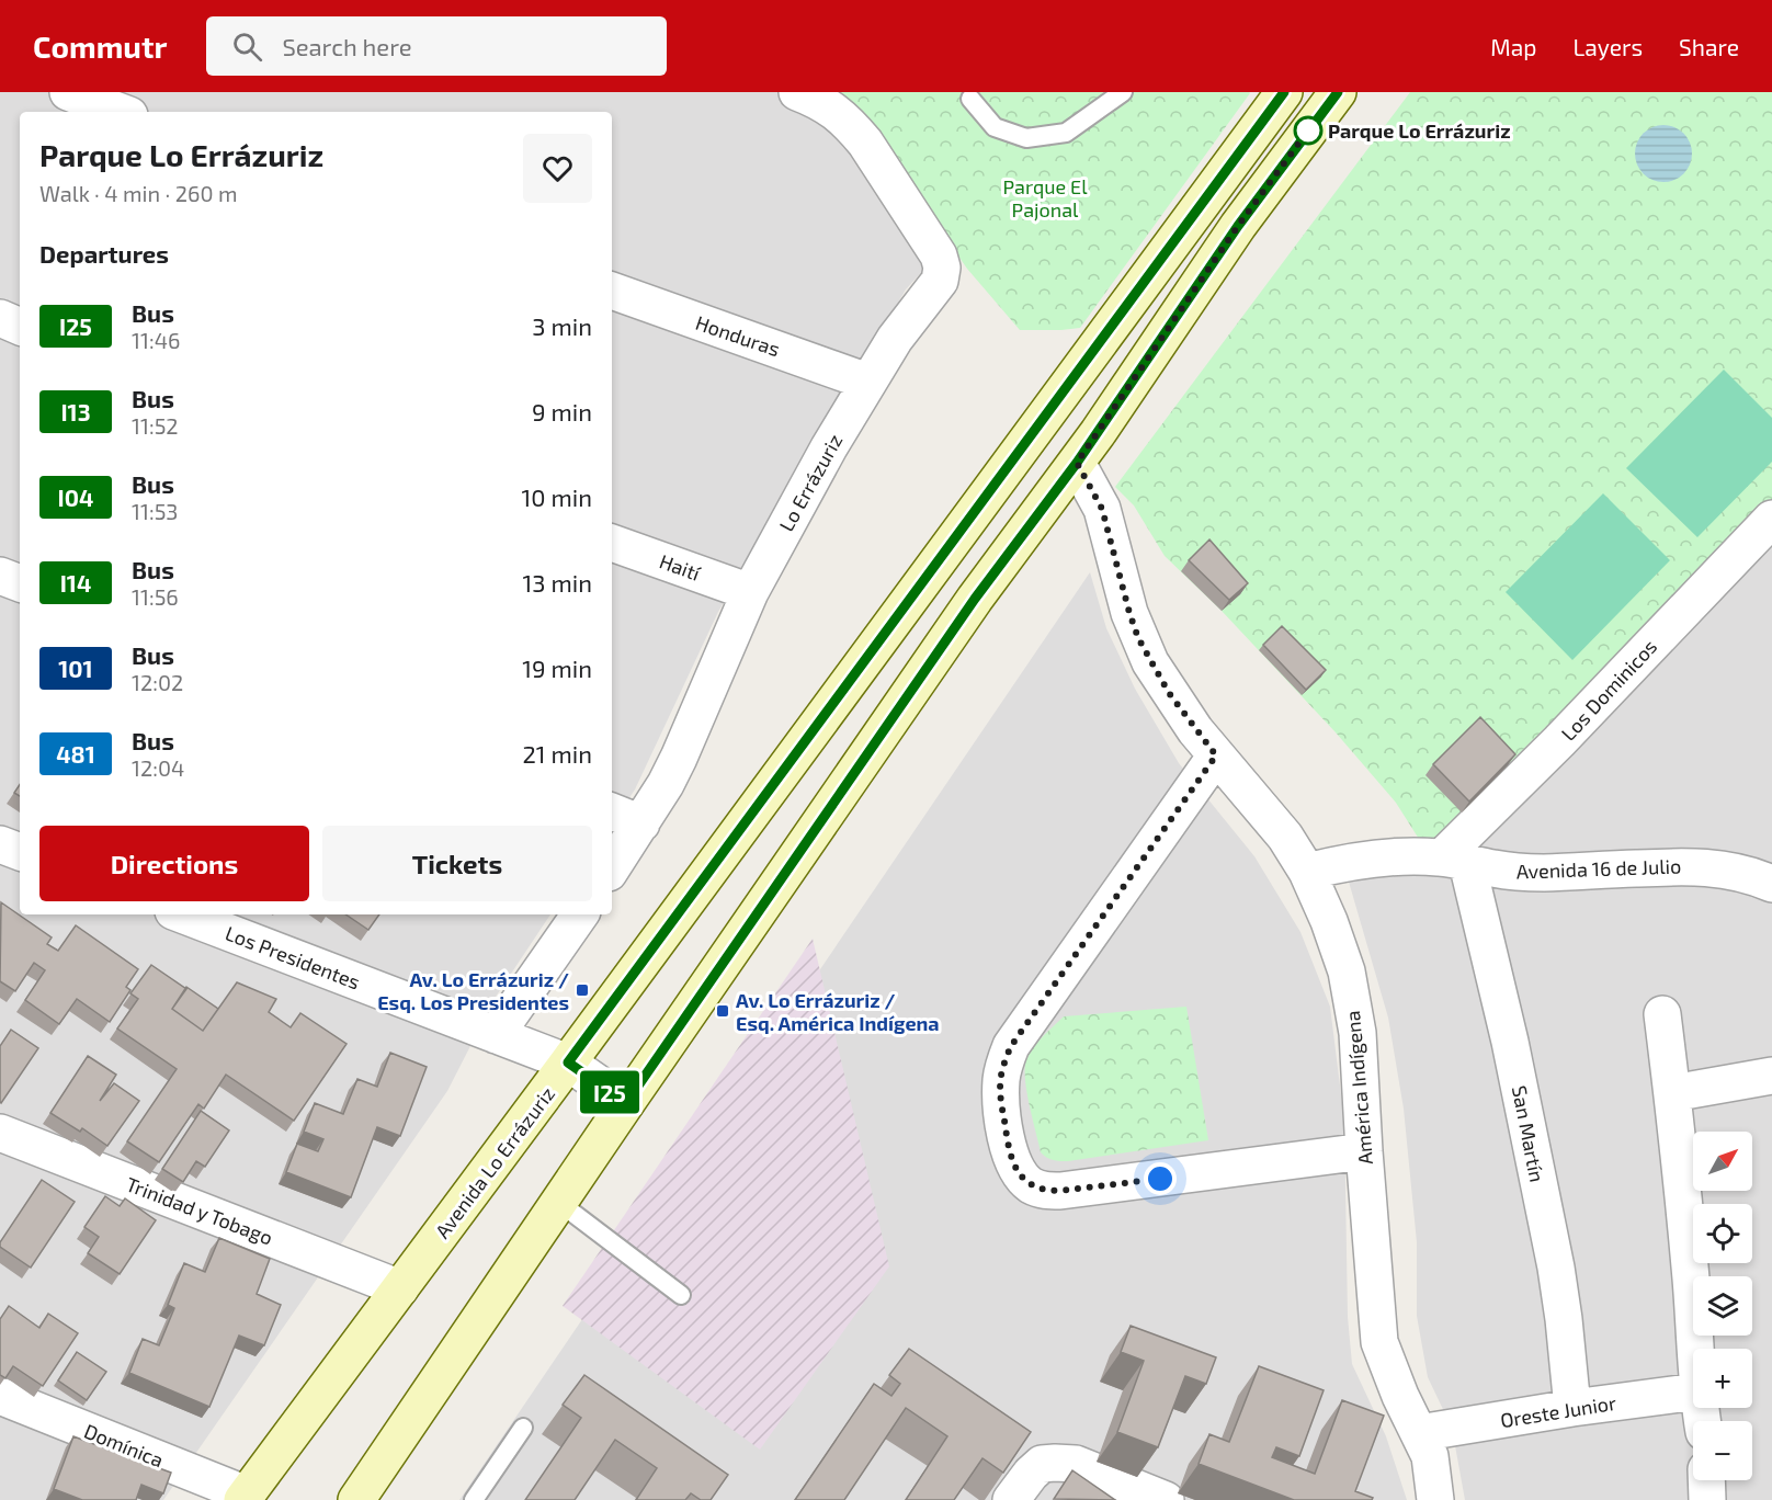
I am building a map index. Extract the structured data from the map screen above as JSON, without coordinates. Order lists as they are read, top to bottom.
{
  "streets": {
    "main road": ["Avenida Lo Errázuriz"],
    "street": [
      "Honduras",
      "Lo Errázuriz",
      "Haití",
      "Los Dominicos",
      "Avenida 16 de Julio",
      "Los Presidentes",
      "América Indígena",
      "San Martín",
      "Trinidad y Tobago",
      "Oreste Junior",
      "Domínica"
    ]
  },
  "crossings": [
    ["Honduras", "Lo Errázuriz"],
    ["Lo Errázuriz", "Haití"],
    ["Los Dominicos", "Avenida 16 de Julio"],
    ["Los Dominicos", "San Martín"],
    ["Avenida 16 de Julio", "América Indígena"],
    ["Avenida 16 de Julio", "San Martín"],
    ["Los Presidentes", "Avenida Lo Errázuriz"],
    ["América Indígena", "Oreste Junior"],
    ["San Martín", "Oreste Junior"],
    ["Avenida Lo Errázuriz", "Trinidad y Tobago"],
    ["Avenida Lo Errázuriz", "Domínica"]
  ],
  "parks": ["Parque El Pajonal"],
  "places": {
    "other": ["Parque Lo Errázuriz"],
    "transit": ["Av. Lo Errázuriz / Esq. Los Presidentes", "Av. Lo Errázuriz / Esq. América Indígena"]
  },
  "lines": ["bus line I25"],
  "north": "top right",
  "page": {
    "header": "Commutr",
    "search": "Search here",
    "nav": ["Map", "Layers", "Share"],
    "on_map": "I25",
    "heading": [
      ["Parque Lo Errázuriz", "Walk · 4 min · 260 m"],
      "Departures"
    ],
    "list": [
      {
        "mark": "I25",
        "name": "Bus",
        "note": "11:46",
        "value": "3 min"
      },
      {
        "mark": "I13",
        "name": "Bus",
        "note": "11:52",
        "value": "9 min"
      },
      {
        "mark": "I04",
        "name": "Bus",
        "note": "11:53",
        "value": "10 min"
      },
      {
        "mark": "I14",
        "name": "Bus",
        "note": "11:56",
        "value": "13 min"
      },
      {
        "mark": "101",
        "name": "Bus",
        "note": "12:02",
        "value": "19 min"
      },
      {
        "mark": "481",
        "name": "Bus",
        "note": "12:04",
        "value": "21 min"
      }
    ],
    "buttons": ["Directions", "Tickets"],
    "map_buttons": ["+", "−"]
  }
}
